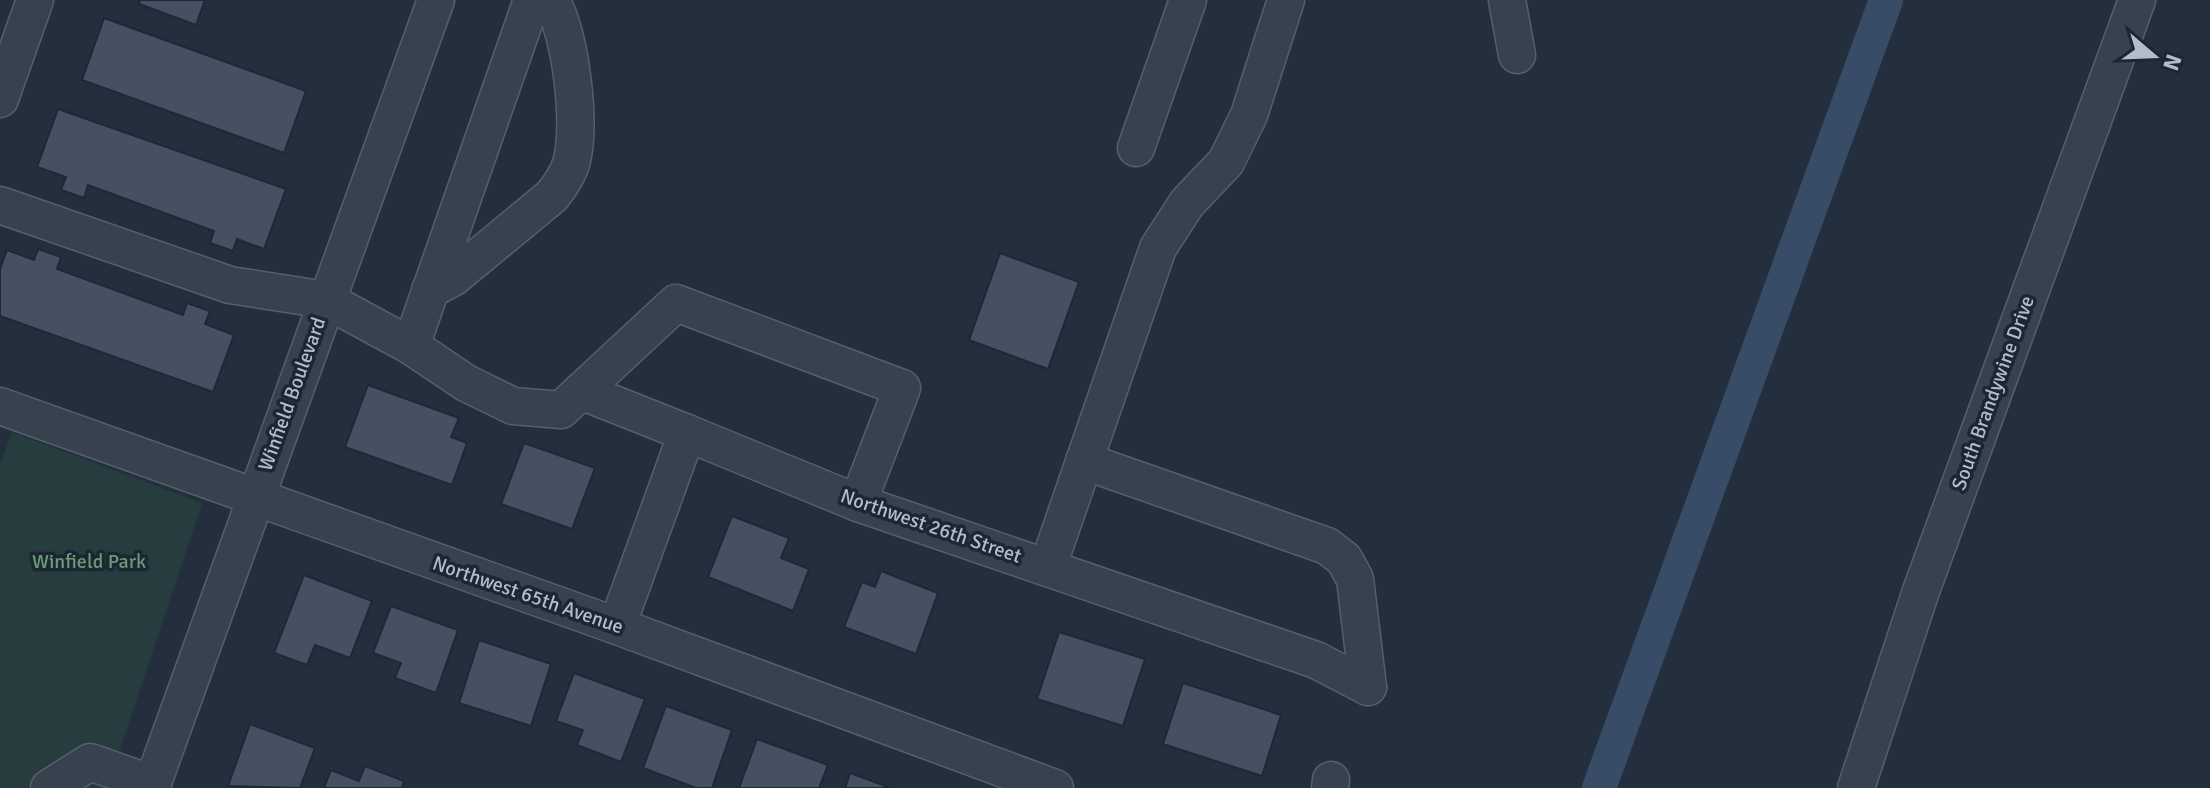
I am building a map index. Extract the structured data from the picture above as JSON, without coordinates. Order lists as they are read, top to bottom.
{
  "streets": {
    "street": [
      "South Brandywine Drive",
      "Winfield Boulevard",
      "Northwest 26th Street",
      "Northwest 65th Avenue"
    ]
  },
  "crossings": [
    ["Winfield Boulevard", "Northwest 65th Avenue"]
  ],
  "parks": ["Winfield Park"],
  "north": "right"
}
